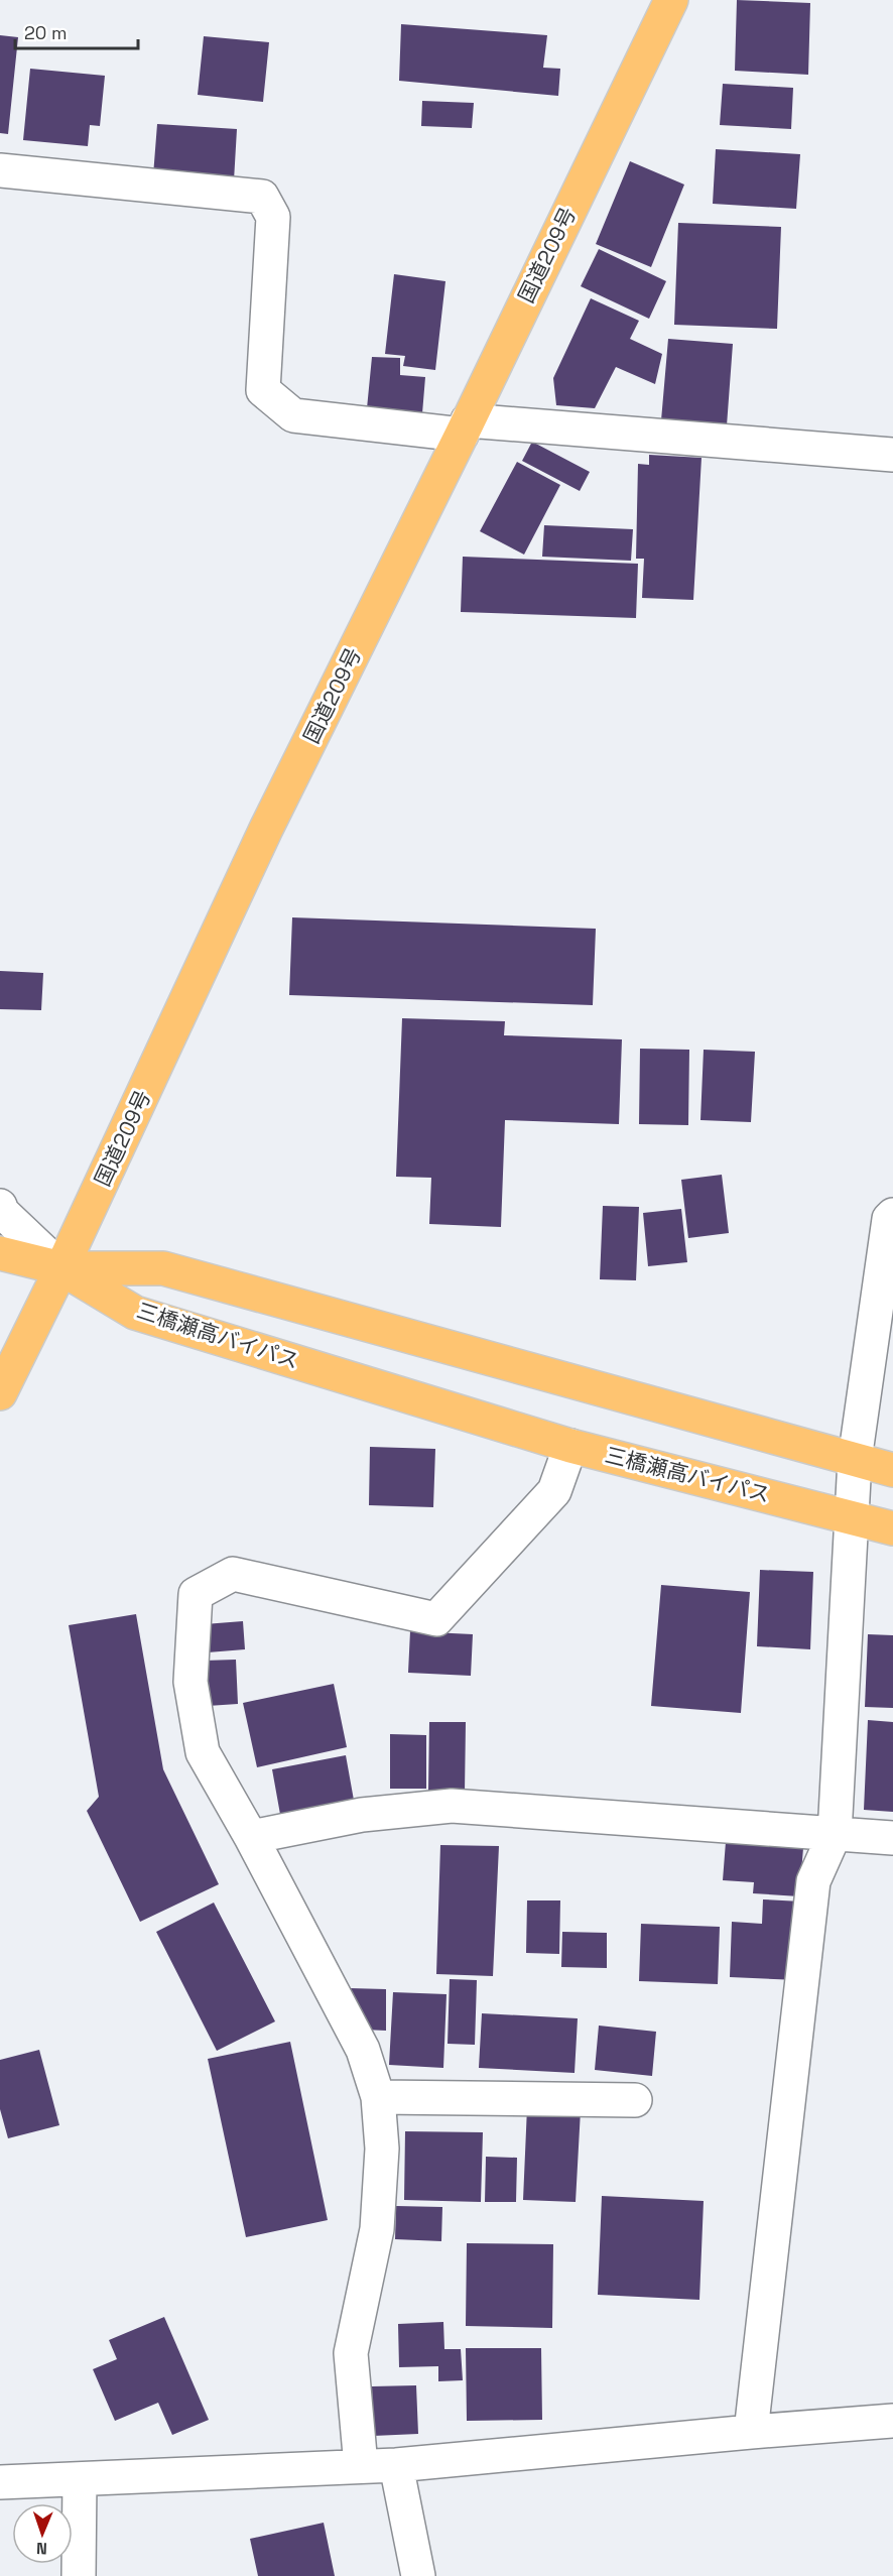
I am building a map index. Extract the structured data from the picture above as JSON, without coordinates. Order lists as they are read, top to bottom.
{
  "streets": {
    "highway": ["国道209号", "三橋瀬高バイパス"]
  },
  "crossings": [
    ["国道209号", "三橋瀬高バイパス"]
  ],
  "scale_bar": "20 m",
  "north": "bottom"
}
